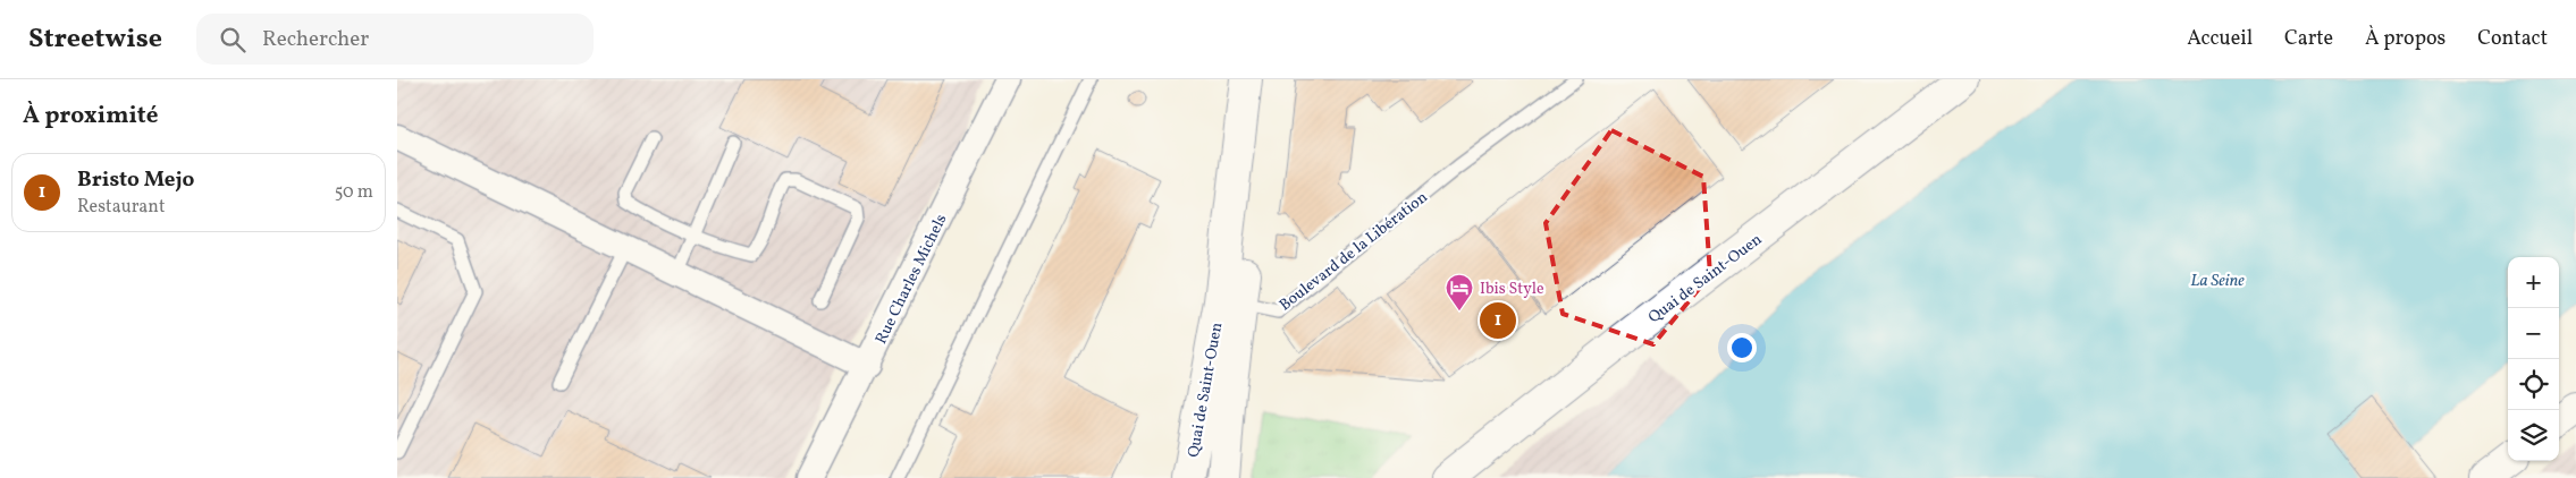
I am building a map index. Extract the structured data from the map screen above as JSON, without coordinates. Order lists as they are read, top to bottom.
{
  "streets": {
    "main road": ["Quai de Saint-Ouen"],
    "street": ["Rue Charles Michels"],
    "lane": ["Boulevard de la Libération"]
  },
  "crossings": [
    ["Boulevard de la Libération", "Quai de Saint-Ouen"]
  ],
  "water": ["La Seine"],
  "places": {
    "hotel": ["Ibis Style"]
  },
  "page": {
    "header": "Streetwise",
    "search": "Rechercher",
    "nav": [
      "Accueil",
      "Carte",
      "À propos",
      "Contact"
    ],
    "heading": "À proximité",
    "list": [
      {
        "mark": "1",
        "name": "Bristo Mejo",
        "note": "Restaurant",
        "value": "50 m"
      }
    ],
    "map_buttons": ["+", "−"],
    "pins": "1"
  }
}
